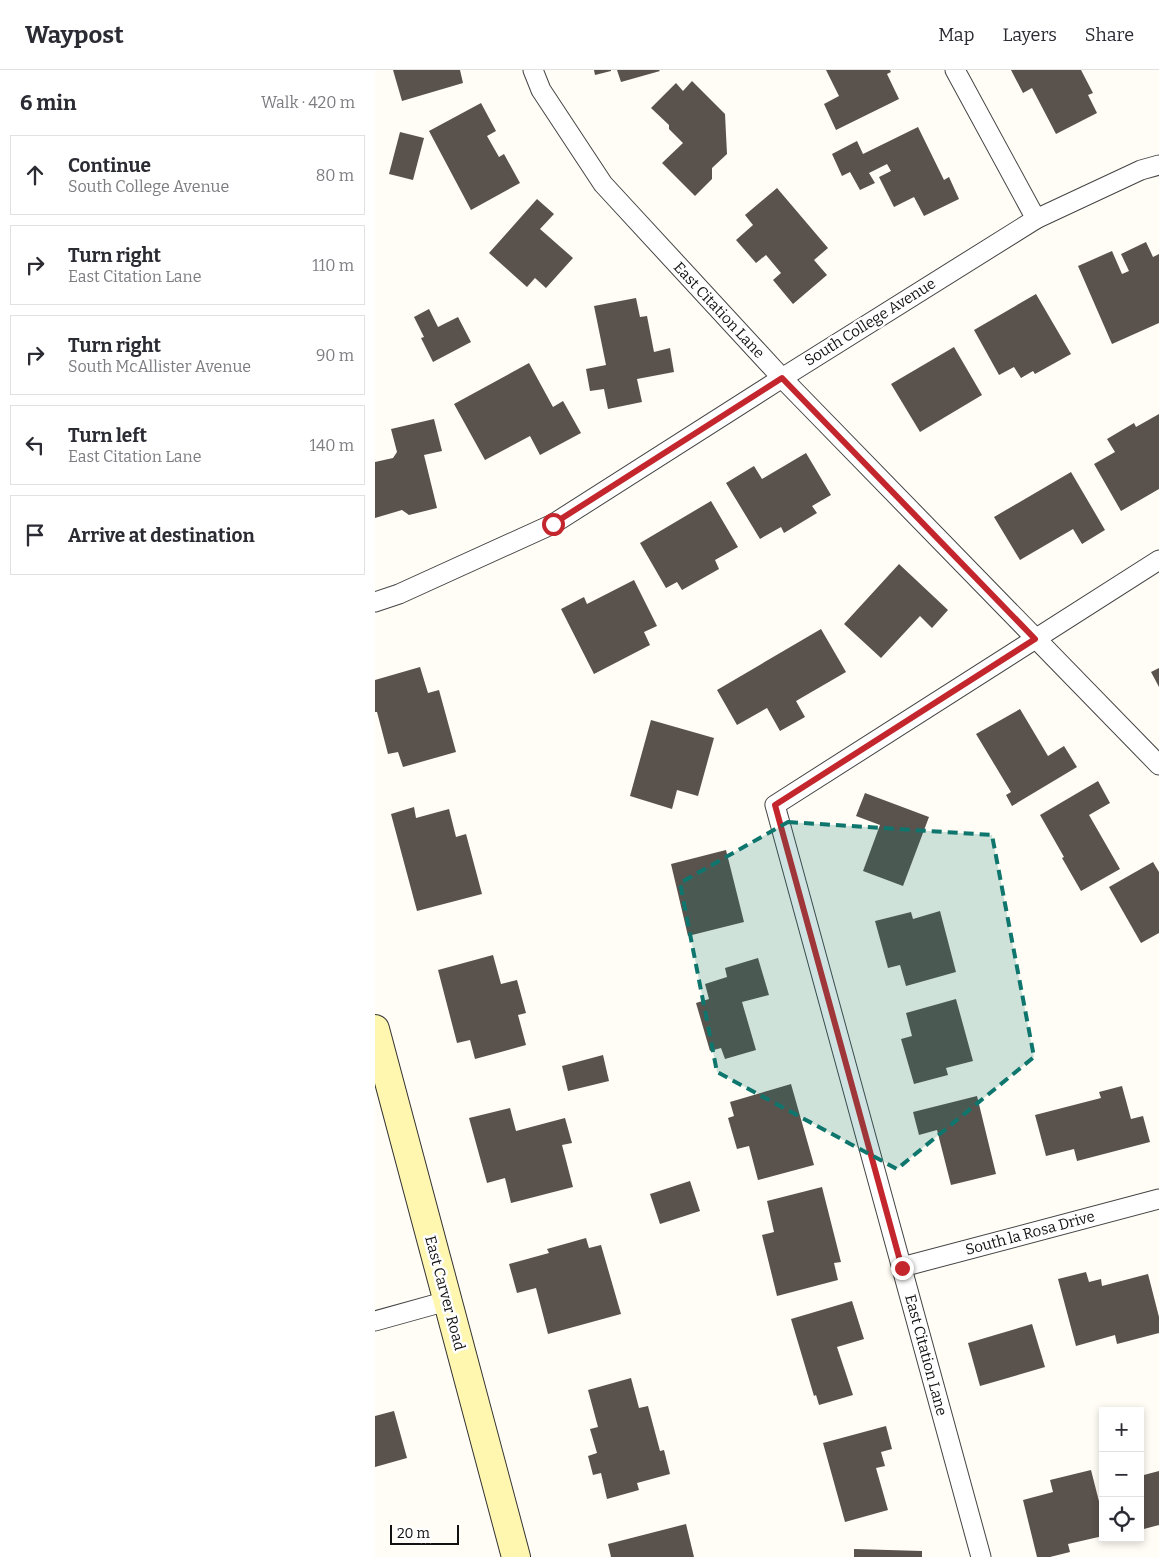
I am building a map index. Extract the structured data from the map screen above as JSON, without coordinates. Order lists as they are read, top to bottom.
{
  "streets": {
    "street": [
      "East Citation Lane",
      "South College Avenue",
      "South la Rosa Drive",
      "East Carver Road"
    ]
  },
  "crossings": [
    ["East Citation Lane", "South College Avenue"],
    ["East Citation Lane", "South la Rosa Drive"]
  ],
  "scale_bar": "20 m",
  "page": {
    "header": "Waypost",
    "nav": ["Map", "Layers", "Share"],
    "heading": ["6 min", "Walk · 420 m"],
    "list": [
      ["Continue", "South College Avenue", "80 m"],
      ["Turn right", "East Citation Lane", "110 m"],
      ["Turn right", "South McAllister Avenue", "90 m"],
      ["Turn left", "East Citation Lane", "140 m"],
      "Arrive at destination"
    ],
    "map_buttons": ["+", "−"],
    "scale": "20 m"
  }
}
